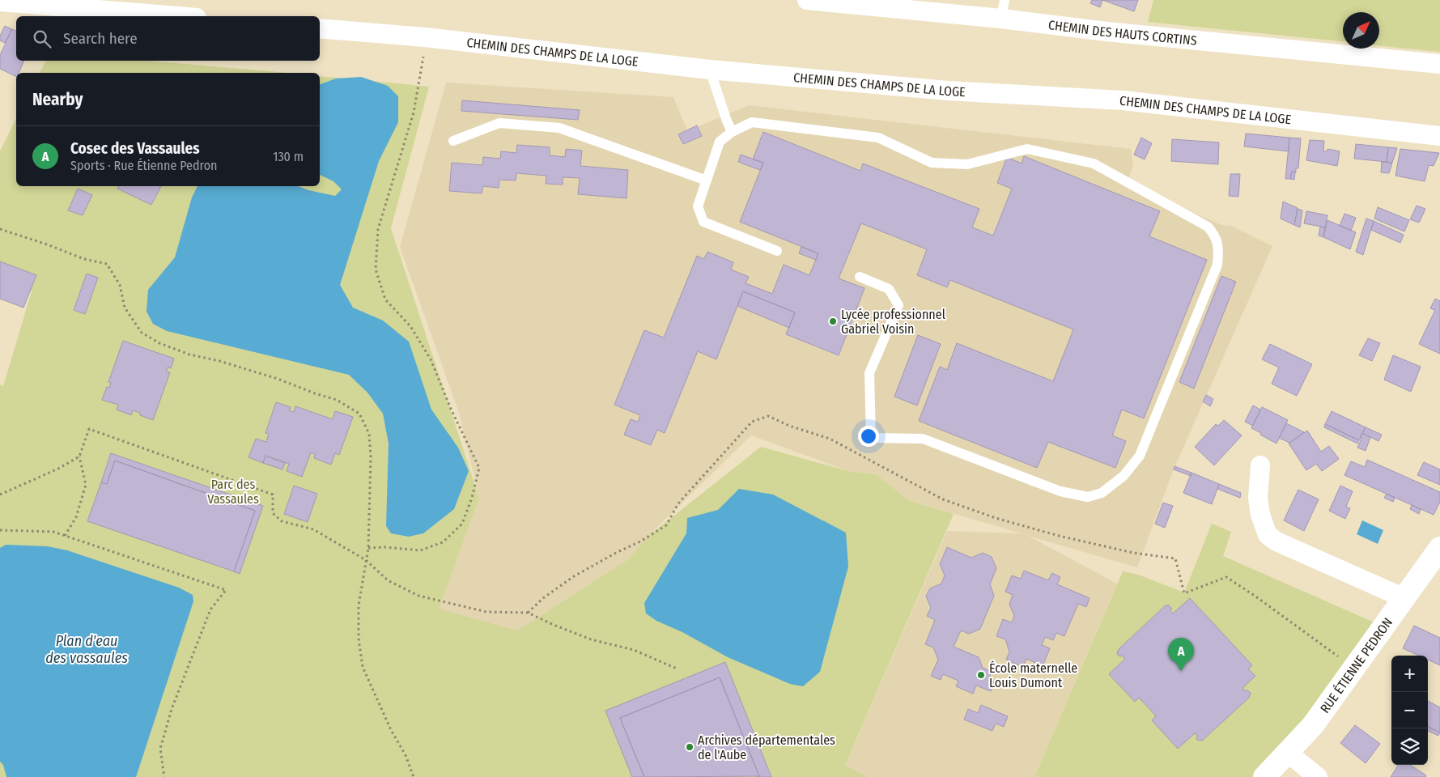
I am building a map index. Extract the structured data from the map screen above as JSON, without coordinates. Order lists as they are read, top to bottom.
{
  "streets": {
    "street": ["CHEMIN DES HAUTS CORTINS", "CHEMIN DES CHAMPS DE LA LOGE", "RUE ÉTIENNE PEDRON"]
  },
  "water": ["Plan d'eau des vassaules"],
  "parks": ["Parc des Vassaules"],
  "places": ["Lycée professionnel Gabriel Voisin", "École maternelle Louis Dumont", "Archives départementales de l'Aube"],
  "north": "top right",
  "page": {
    "search": "Search here",
    "heading": "Nearby",
    "list": [
      {
        "mark": "A",
        "name": "Cosec des Vassaules",
        "note": "Sports · Rue Étienne Pedron",
        "value": "130 m"
      }
    ],
    "pins": "A",
    "map_buttons": ["+", "−"]
  }
}
